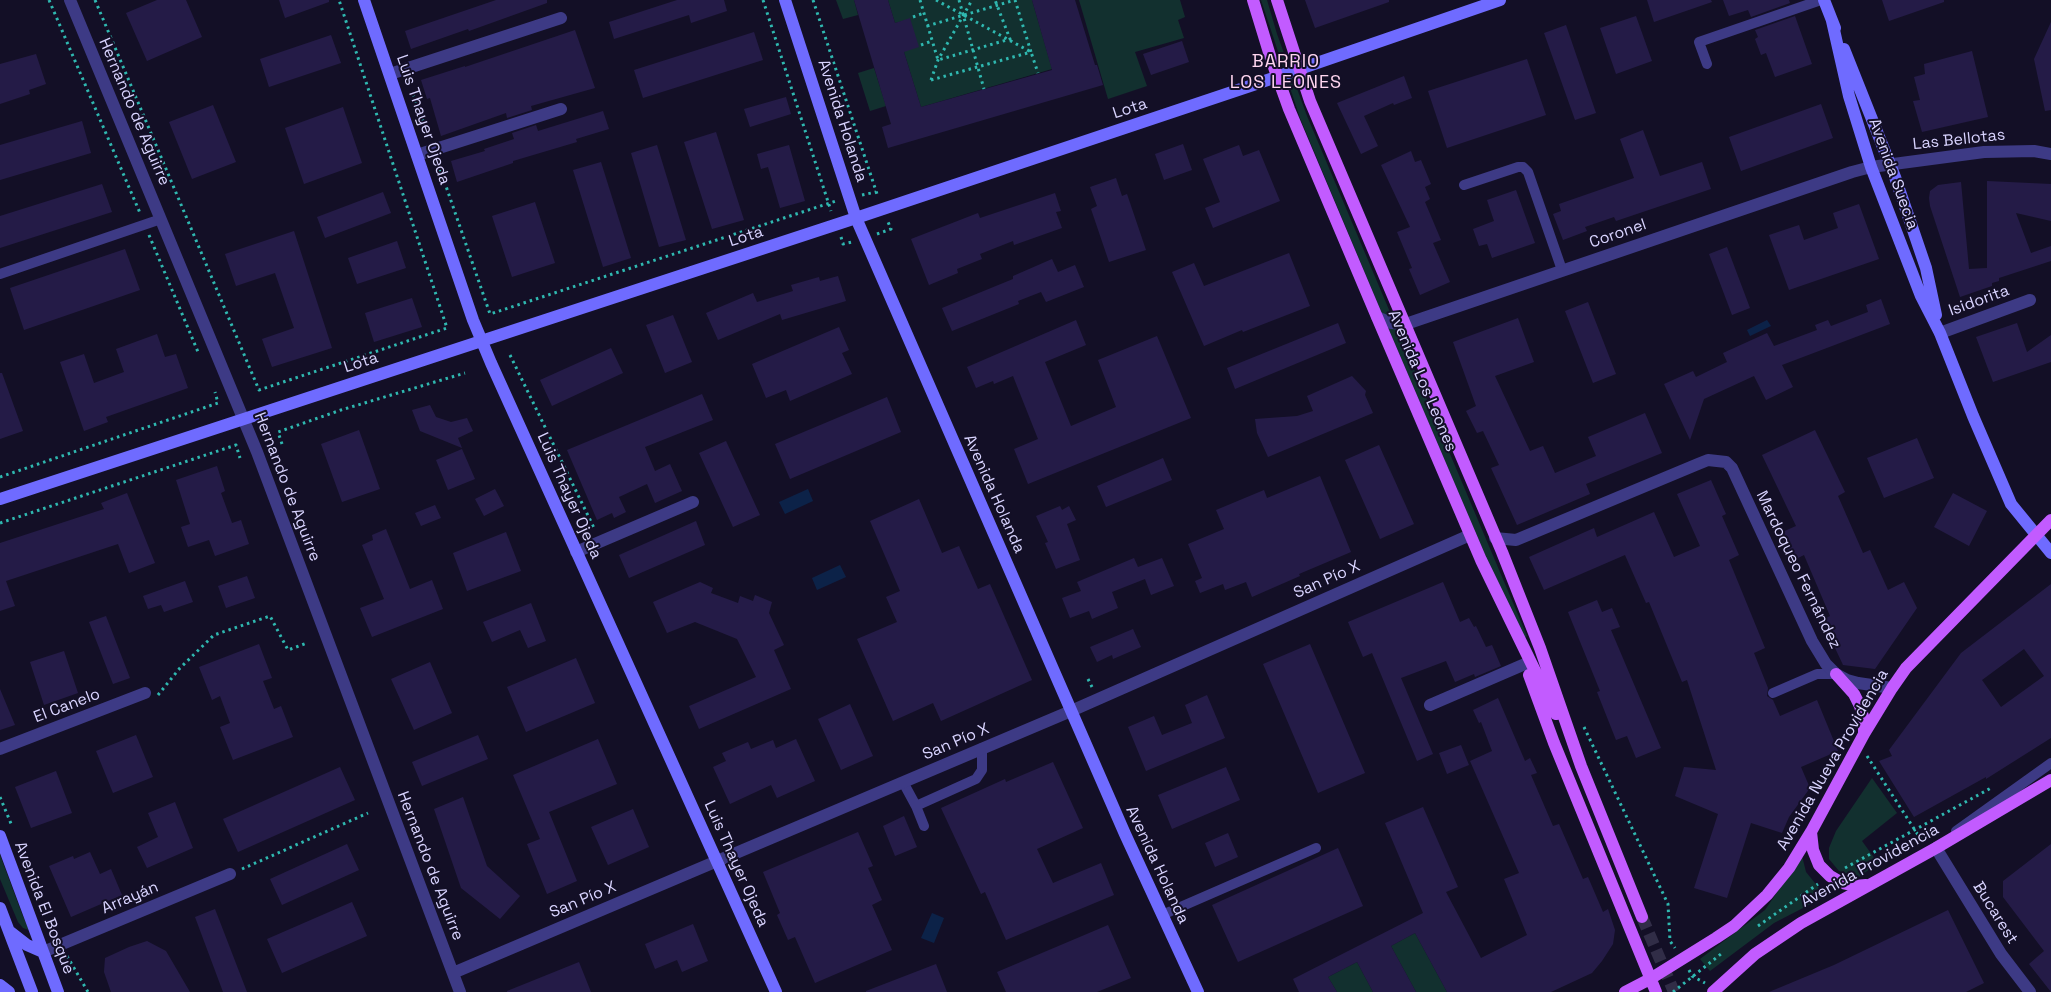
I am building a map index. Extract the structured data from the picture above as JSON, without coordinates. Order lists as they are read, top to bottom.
{
  "streets": {
    "main road": ["Avenida Los Leones", "Avenida Nueva Providencia", "Avenida Providencia"],
    "street": [
      "Lota",
      "Hernando de Aguirre",
      "Luis Thayer Ojeda",
      "Avenida Holanda",
      "Las Bellotas",
      "Avenida Suecia",
      "Coronel",
      "Isidorita",
      "Mardoqueo Fernández",
      "San Pío X",
      "El Canelo",
      "Arrayán",
      "Avenida El Bosque",
      "Bucarest"
    ]
  },
  "crossings": [
    ["Lota", "Hernando de Aguirre"],
    ["Lota", "Luis Thayer Ojeda"],
    ["Lota", "Avenida Holanda"],
    ["Lota", "Avenida Los Leones"],
    ["Hernando de Aguirre", "San Pío X"],
    ["Luis Thayer Ojeda", "San Pío X"],
    ["Avenida Holanda", "San Pío X"],
    ["Las Bellotas", "Avenida Suecia"],
    ["Las Bellotas", "Coronel"],
    ["Avenida Suecia", "Coronel"],
    ["Avenida Suecia", "Isidorita"],
    ["Avenida Suecia", "Avenida Nueva Providencia"],
    ["Coronel", "Avenida Los Leones"],
    ["Avenida Los Leones", "Mardoqueo Fernández"],
    ["Avenida Los Leones", "San Pío X"],
    ["Mardoqueo Fernández", "Avenida Nueva Providencia"],
    ["Avenida Providencia", "Bucarest"],
    ["Arrayán", "Avenida El Bosque"]
  ],
  "districts": ["BARRIO LOS LEONES"]
}
